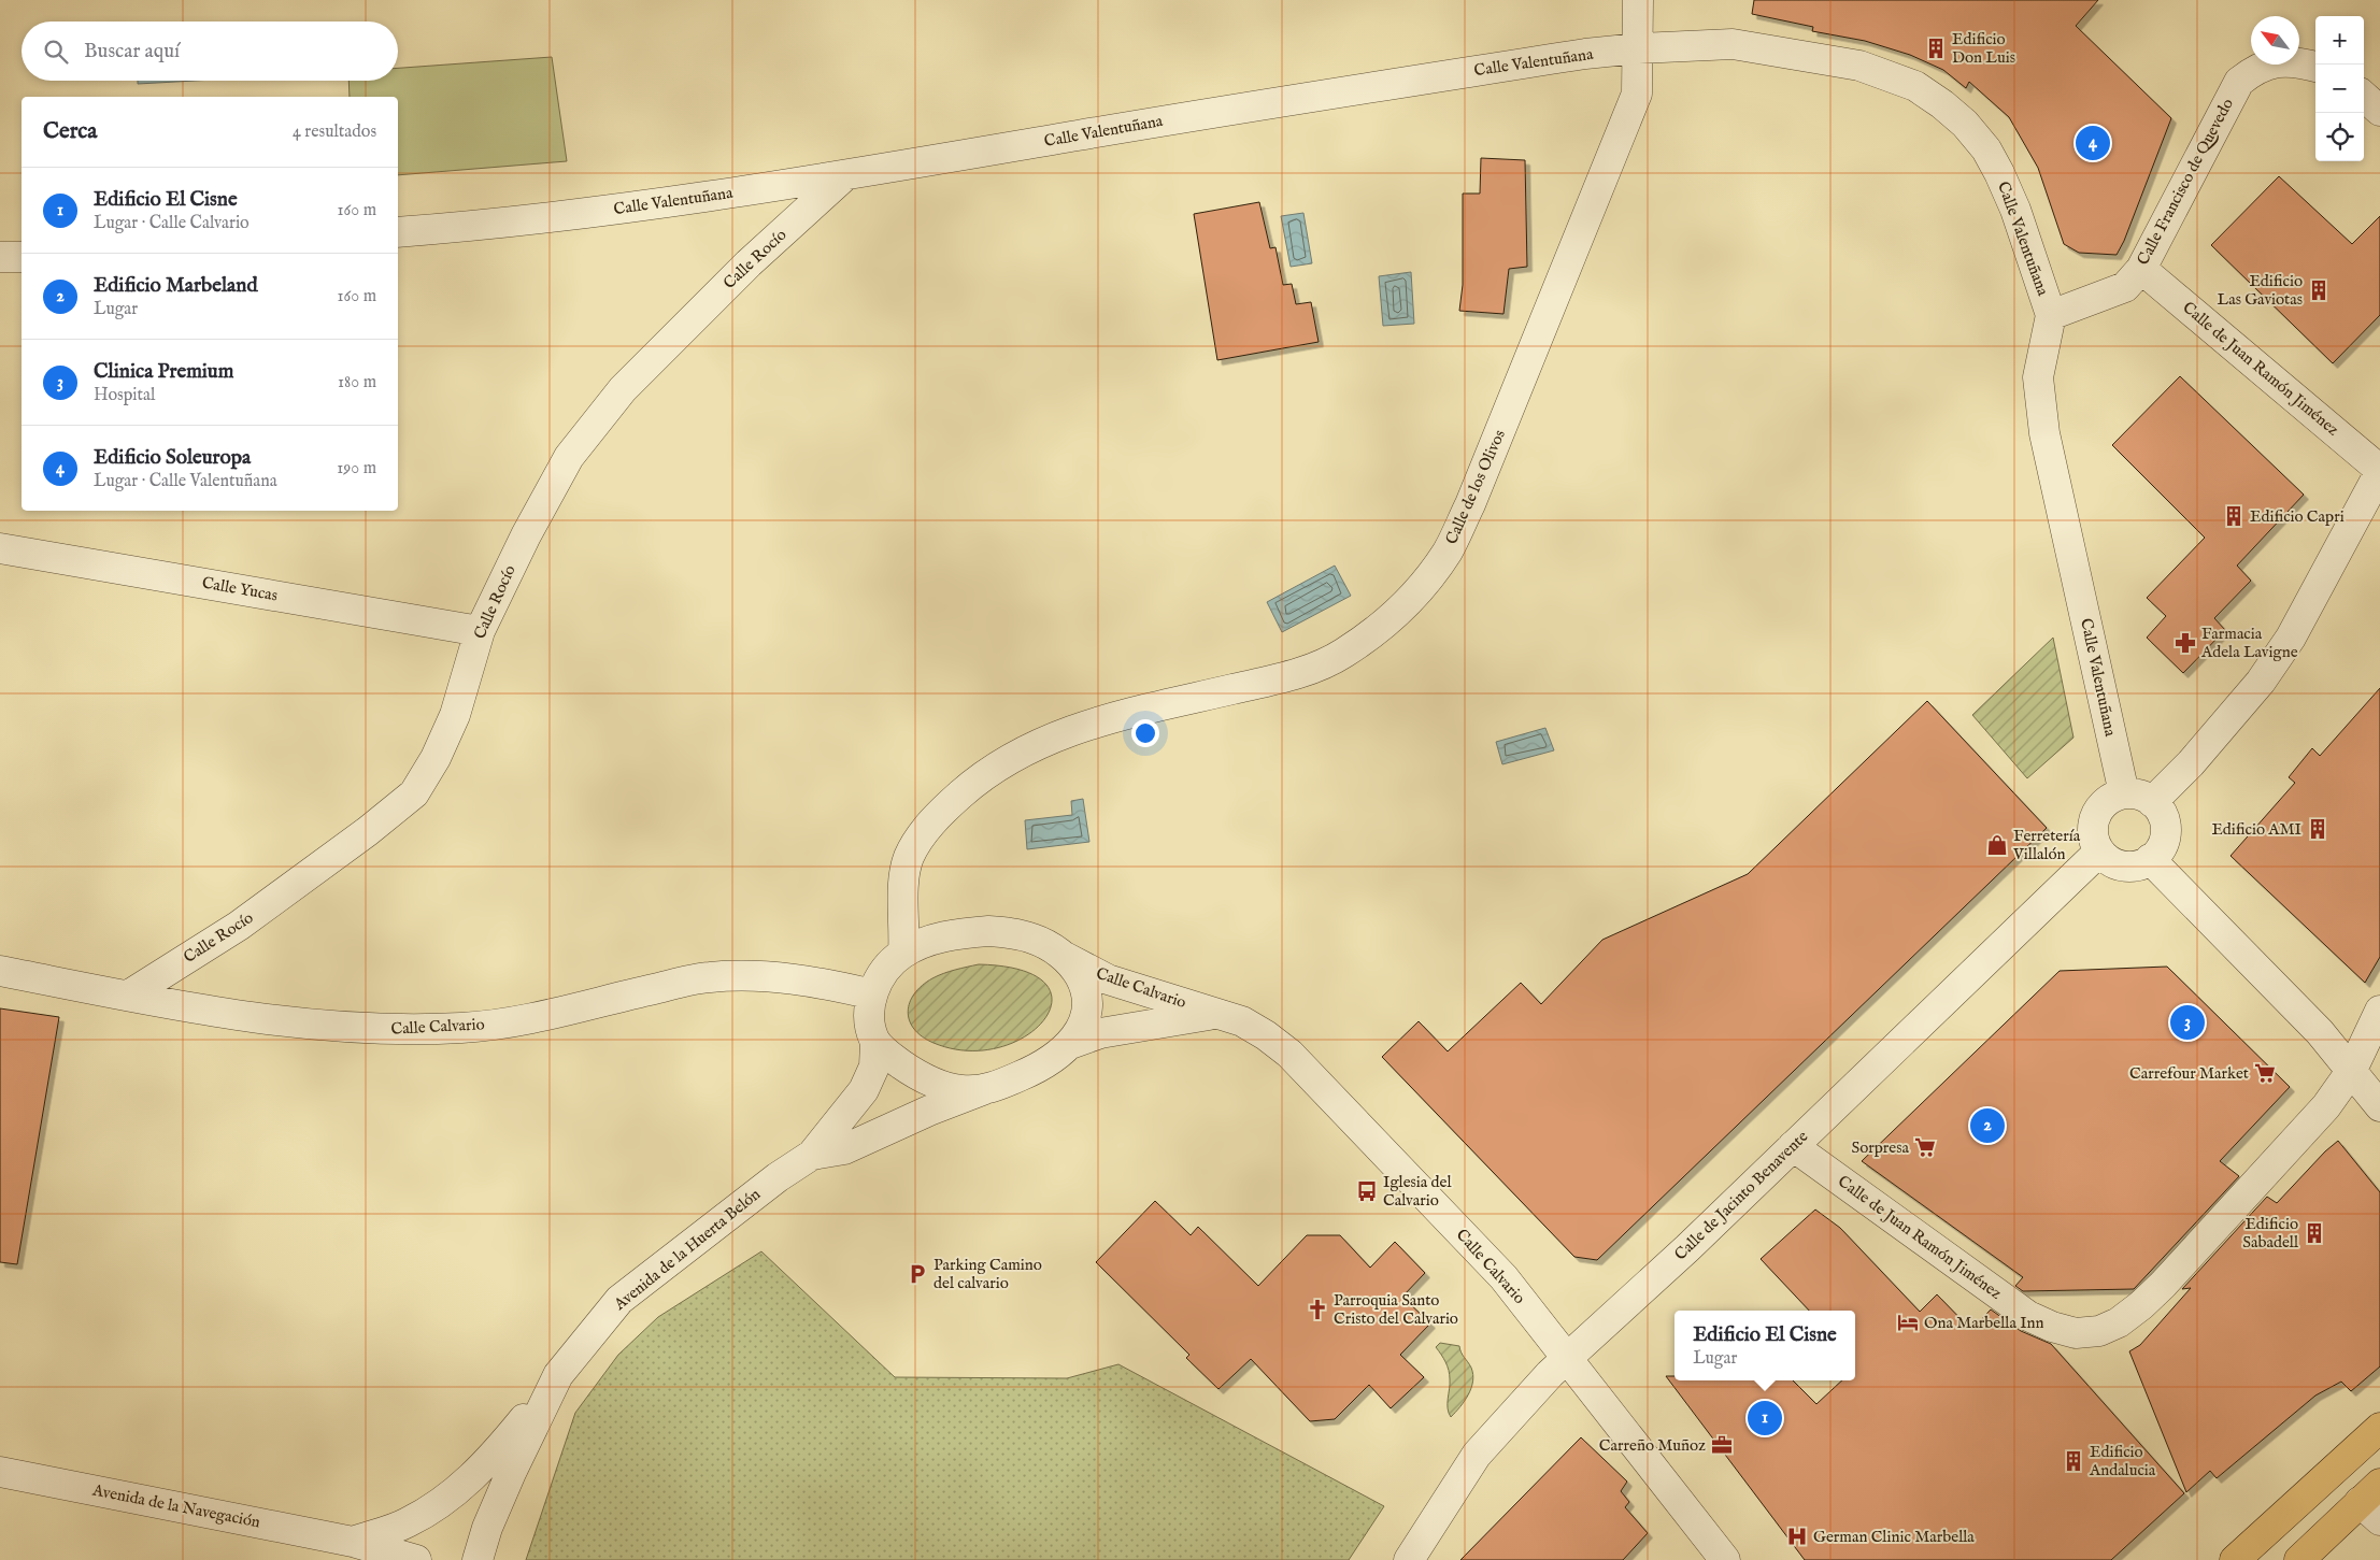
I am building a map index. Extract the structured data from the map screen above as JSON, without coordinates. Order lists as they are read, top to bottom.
{
  "streets": {
    "street": [
      "Calle Valentuñana",
      "Calle Francisco de Quevedo",
      "Calle Rocío",
      "Calle de Juan Ramón Jiménez",
      "Calle de los Olivos",
      "Calle Yucas",
      "Calle Calvario",
      "Calle de Jacinto Benavente",
      "Avenida de la Huerta Belón",
      "Avenida de la Navegación"
    ]
  },
  "crossings": [
    ["Calle Valentuñana", "Calle Francisco de Quevedo"],
    ["Calle Valentuñana", "Calle Rocío"],
    ["Calle Valentuñana", "Calle de los Olivos"],
    ["Calle Valentuñana", "Calle de Jacinto Benavente"],
    ["Calle Francisco de Quevedo", "Calle de Juan Ramón Jiménez"],
    ["Calle Rocío", "Calle Yucas"],
    ["Calle Rocío", "Calle Calvario"],
    ["Calle de Juan Ramón Jiménez", "Calle de Jacinto Benavente"],
    ["Calle de los Olivos", "Calle Calvario"],
    ["Calle de los Olivos", "Avenida de la Huerta Belón"],
    ["Calle Calvario", "Calle de Jacinto Benavente"],
    ["Calle Calvario", "Avenida de la Huerta Belón"],
    ["Avenida de la Huerta Belón", "Avenida de la Navegación"]
  ],
  "places": {
    "building": [
      "Edificio Don Luis",
      "Edificio Las Gaviotas",
      "Edificio Capri",
      "Edificio AMI",
      "Edificio Sabadell",
      "Edificio Andalucia"
    ],
    "pharmacy": ["Farmacia Adela Lavigne"],
    "shop": ["Ferretería Villalón"],
    "supermarket": ["Carrefour Market", "Sorpresa"],
    "bus stop": ["Iglesia del Calvario"],
    "parking": ["Parking Camino del calvario"],
    "church": ["Parroquia Santo Cristo del Calvario"],
    "hotel": ["Ona Marbella Inn"],
    "office": ["Carreño Muñoz"],
    "hospital": ["German Clinic Marbella"]
  },
  "north": "top left",
  "page": {
    "map_buttons": ["+", "−"],
    "search": "Buscar aquí",
    "heading": ["Cerca", "4 resultados"],
    "pins": [
      "4",
      "3",
      "2",
      "1"
    ],
    "list": [
      {
        "mark": "1",
        "name": "Edificio El Cisne",
        "note": "Lugar · Calle Calvario",
        "value": "160 m"
      },
      {
        "mark": "2",
        "name": "Edificio Marbeland",
        "note": "Lugar",
        "value": "160 m"
      },
      {
        "mark": "3",
        "name": "Clinica Premium",
        "note": "Hospital",
        "value": "180 m"
      },
      {
        "mark": "4",
        "name": "Edificio Soleuropa",
        "note": "Lugar · Calle Valentuñana",
        "value": "190 m"
      }
    ],
    "popup": ["Edificio El Cisne", "Lugar"]
  }
}
